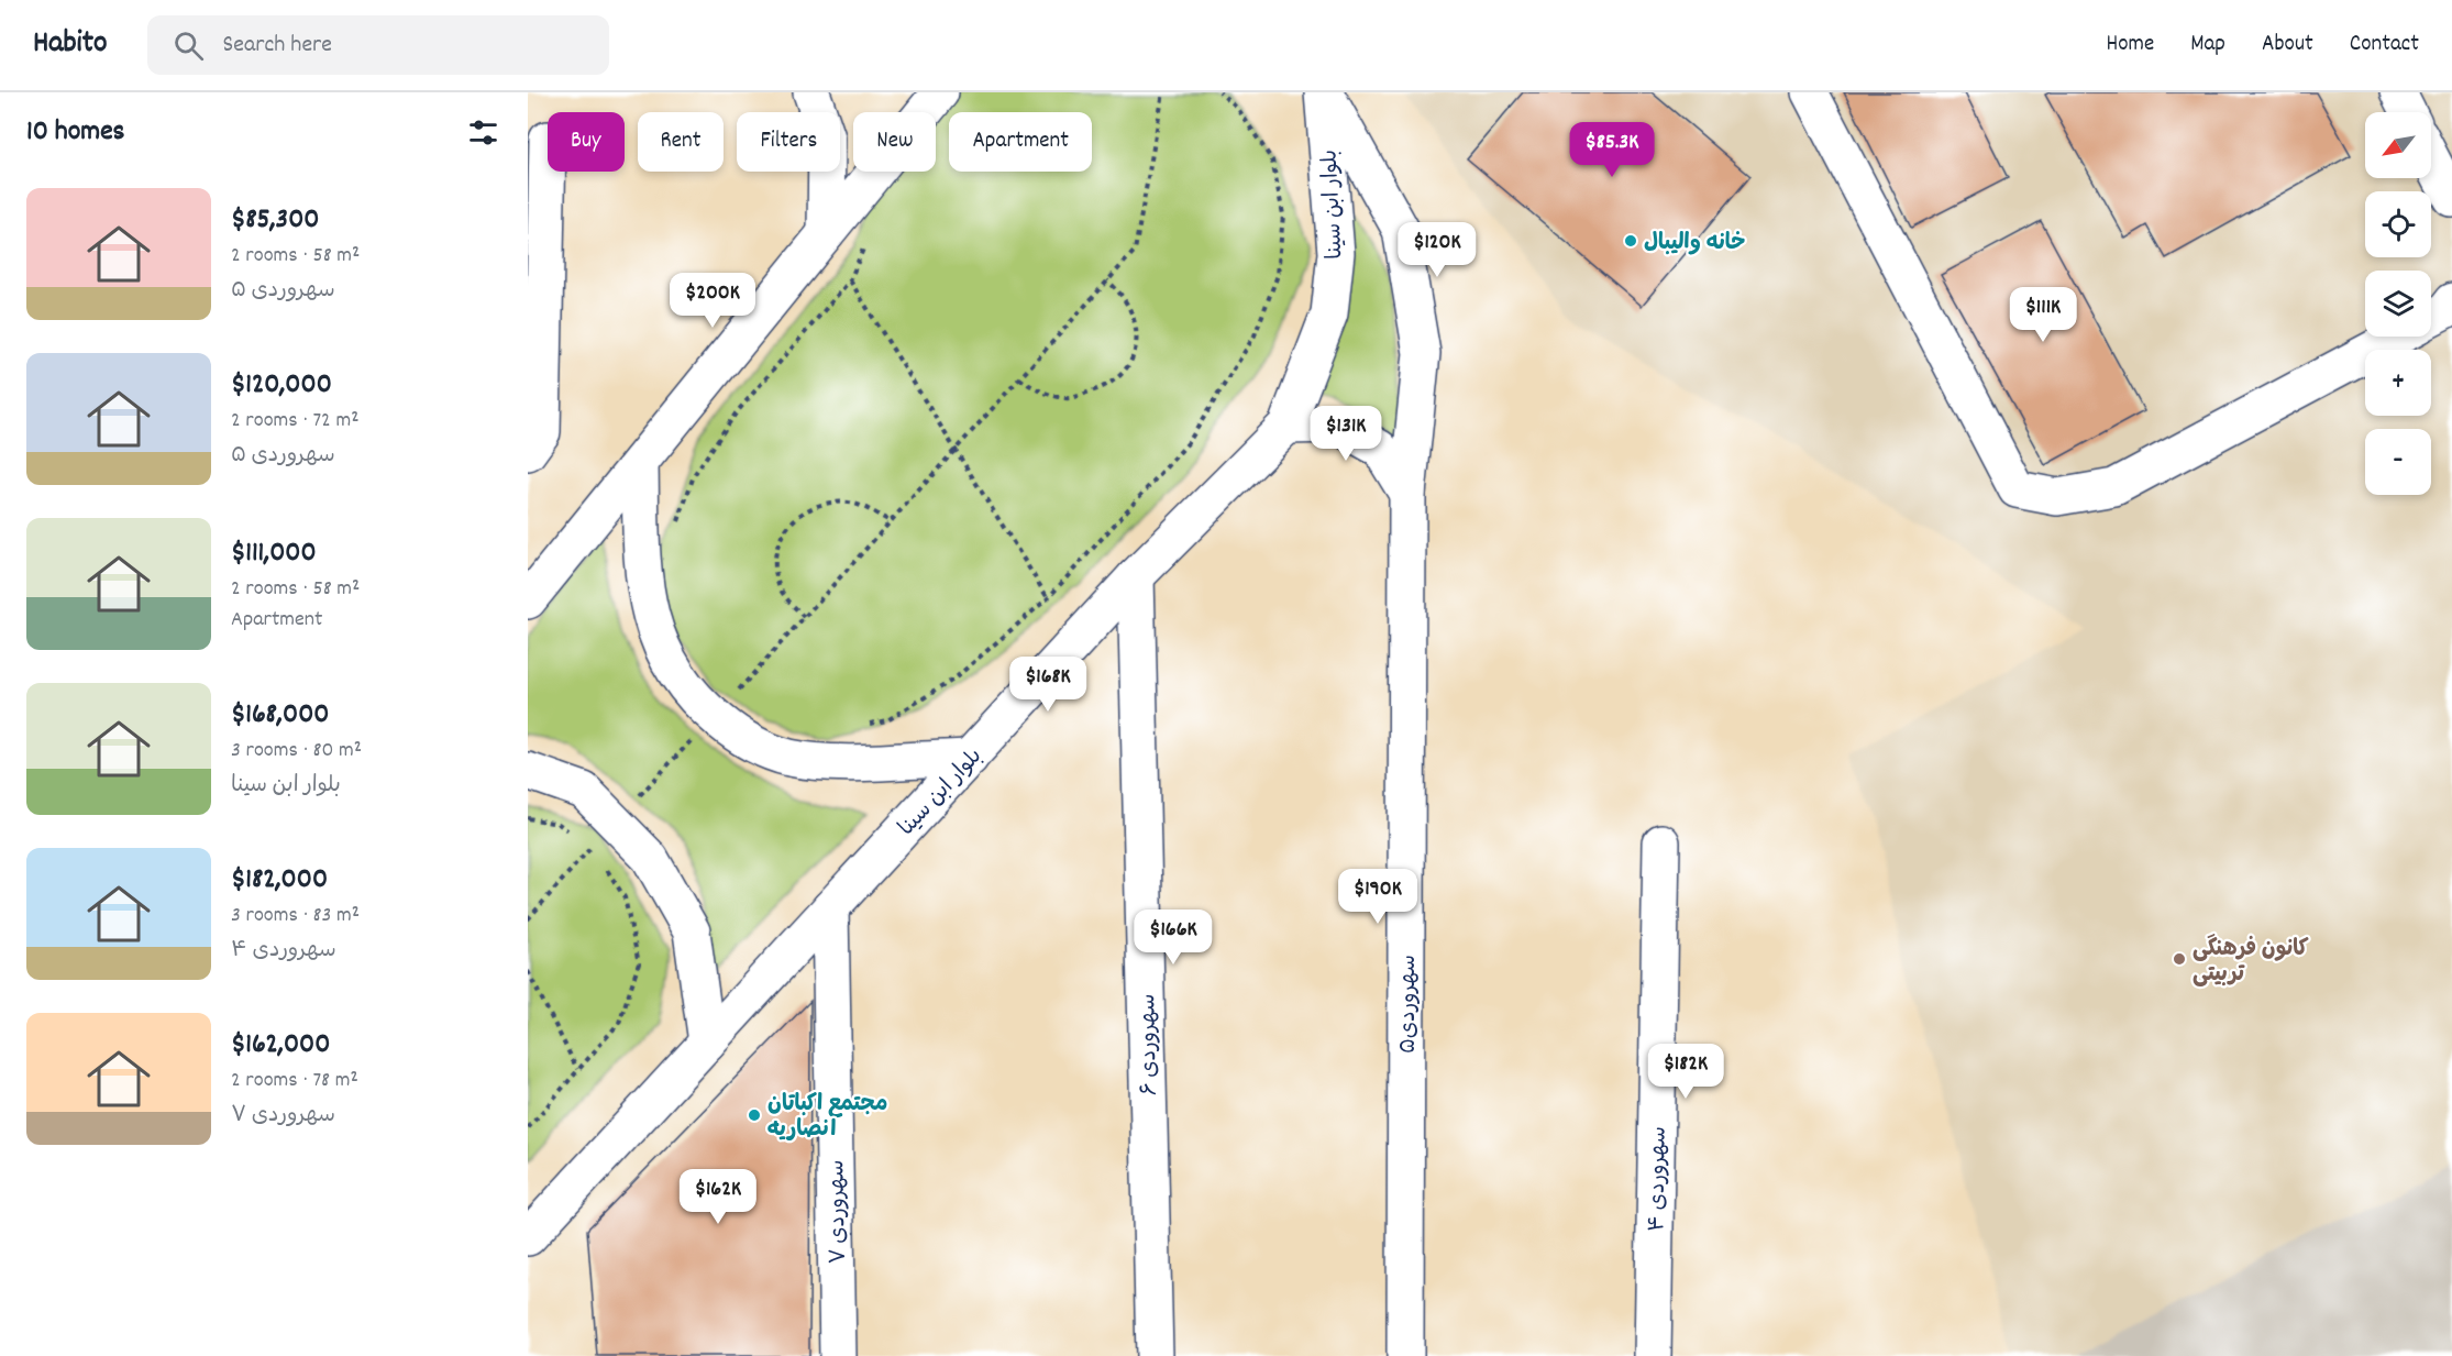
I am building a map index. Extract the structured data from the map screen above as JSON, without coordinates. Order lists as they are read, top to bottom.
{
  "streets": {
    "street": [
      "بلوار ابن سینا",
      "سهروردی۵",
      "سهروردی ۶",
      "سهروردی ۴",
      "سهروردی ۷"
    ]
  },
  "crossings": [
    ["بلوار ابن سینا", "سهروردی۵"],
    ["بلوار ابن سینا", "سهروردی ۶"],
    ["بلوار ابن سینا", "سهروردی ۷"]
  ],
  "places": ["خانه والیبال", "کانون فرهنگی تربیتی", "مجتمع اکباتان انصاریه"],
  "north": "bottom left",
  "page": {
    "header": "Habito",
    "search": "Search here",
    "nav": [
      "Home",
      "Map",
      "About",
      "Contact"
    ],
    "heading": "10 homes",
    "map_buttons": ["+", "−"],
    "chip": [
      "Buy",
      "Rent",
      "Filters",
      "New",
      "Apartment"
    ],
    "price": [
      "$85.3K",
      "$120K",
      "$200K",
      "$111K",
      "$131K",
      "$168K",
      "$190K",
      "$166K",
      "$182K",
      "$162K"
    ],
    "list": [
      {
        "name": "$85,300",
        "note": "2 rooms · 58 m² · سهروردی ۵"
      },
      {
        "name": "$120,000",
        "note": "2 rooms · 72 m² · سهروردی ۵"
      },
      {
        "name": "$111,000",
        "note": "2 rooms · 58 m² · Apartment"
      },
      {
        "name": "$168,000",
        "note": "3 rooms · 80 m² · بلوار ابن سینا"
      },
      {
        "name": "$182,000",
        "note": "3 rooms · 83 m² · سهروردی ۴"
      },
      {
        "name": "$162,000",
        "note": "2 rooms · 78 m² · سهروردی ۷"
      }
    ]
  }
}
